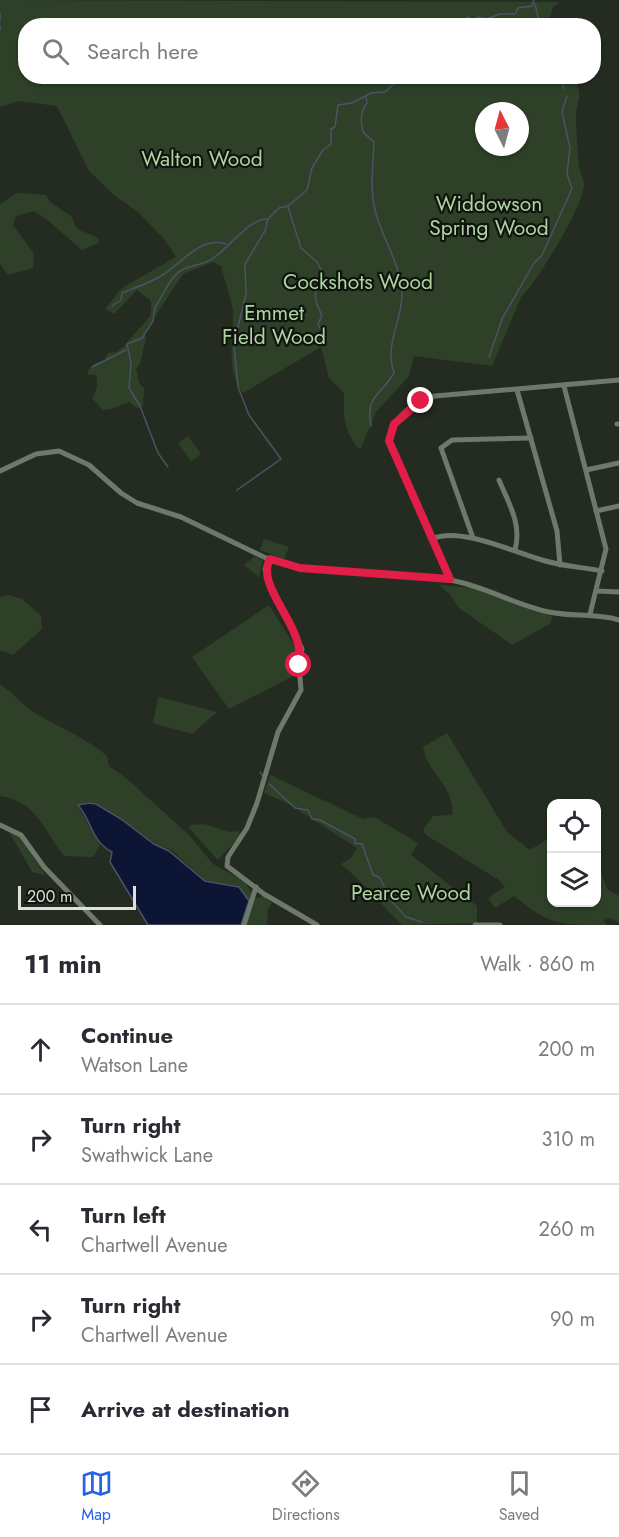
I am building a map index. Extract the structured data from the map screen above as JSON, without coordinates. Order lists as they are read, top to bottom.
{
  "parks": [
    "Walton Wood",
    "Widdowson Spring Wood",
    "Cockshots Wood",
    "Emmet Field Wood",
    "Pearce Wood"
  ],
  "scale_bar": "200 m",
  "north": "top",
  "page": {
    "search": "Search here",
    "scale": "200 m",
    "heading": ["11 min", "Walk · 860 m"],
    "list": [
      ["Continue", "Watson Lane", "200 m"],
      ["Turn right", "Swathwick Lane", "310 m"],
      ["Turn left", "Chartwell Avenue", "260 m"],
      ["Turn right", "Chartwell Avenue", "90 m"],
      "Arrive at destination"
    ],
    "nav": ["Map", "Directions", "Saved"]
  }
}
